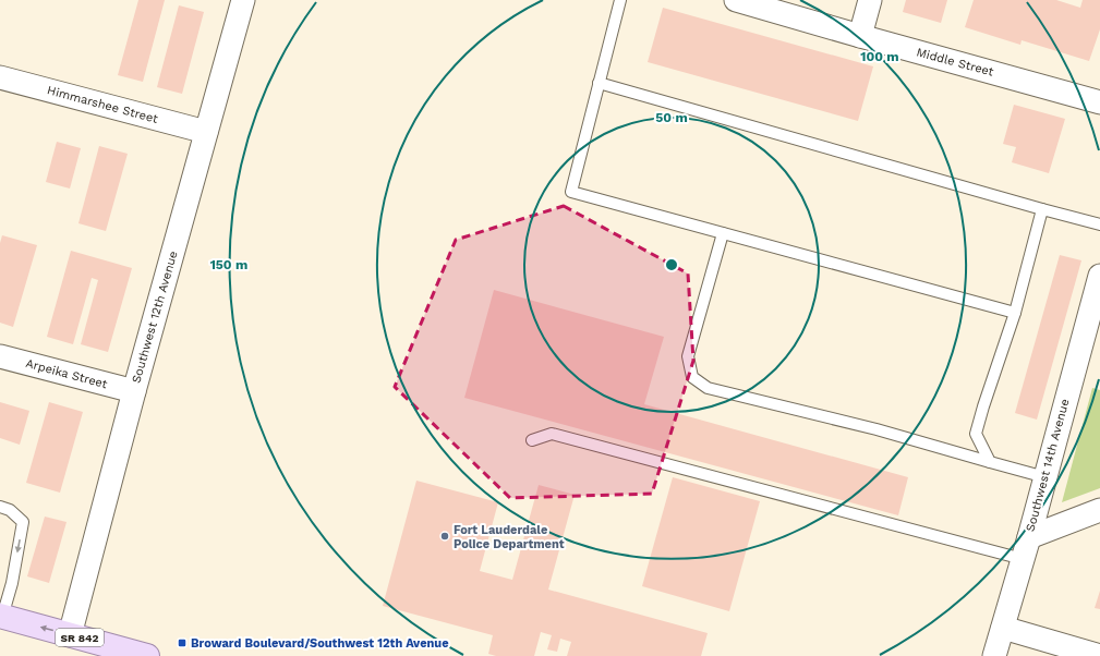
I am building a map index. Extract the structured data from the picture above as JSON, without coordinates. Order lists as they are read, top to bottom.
{
  "streets": {
    "main road": ["SR 842"],
    "street": [
      "Middle Street",
      "Himmarshee Street",
      "Southwest 12th Avenue",
      "Arpeika Street",
      "Southwest 14th Avenue"
    ]
  },
  "crossings": [
    ["Himmarshee Street", "Southwest 12th Avenue"],
    ["Southwest 12th Avenue", "Arpeika Street"],
    ["Southwest 12th Avenue", "SR 842"]
  ],
  "places": {
    "other": ["Fort Lauderdale Police Department"],
    "transit": ["Broward Boulevard/Southwest 12th Avenue"]
  },
  "rings": ["100 m", "50 m", "150 m"]
}
